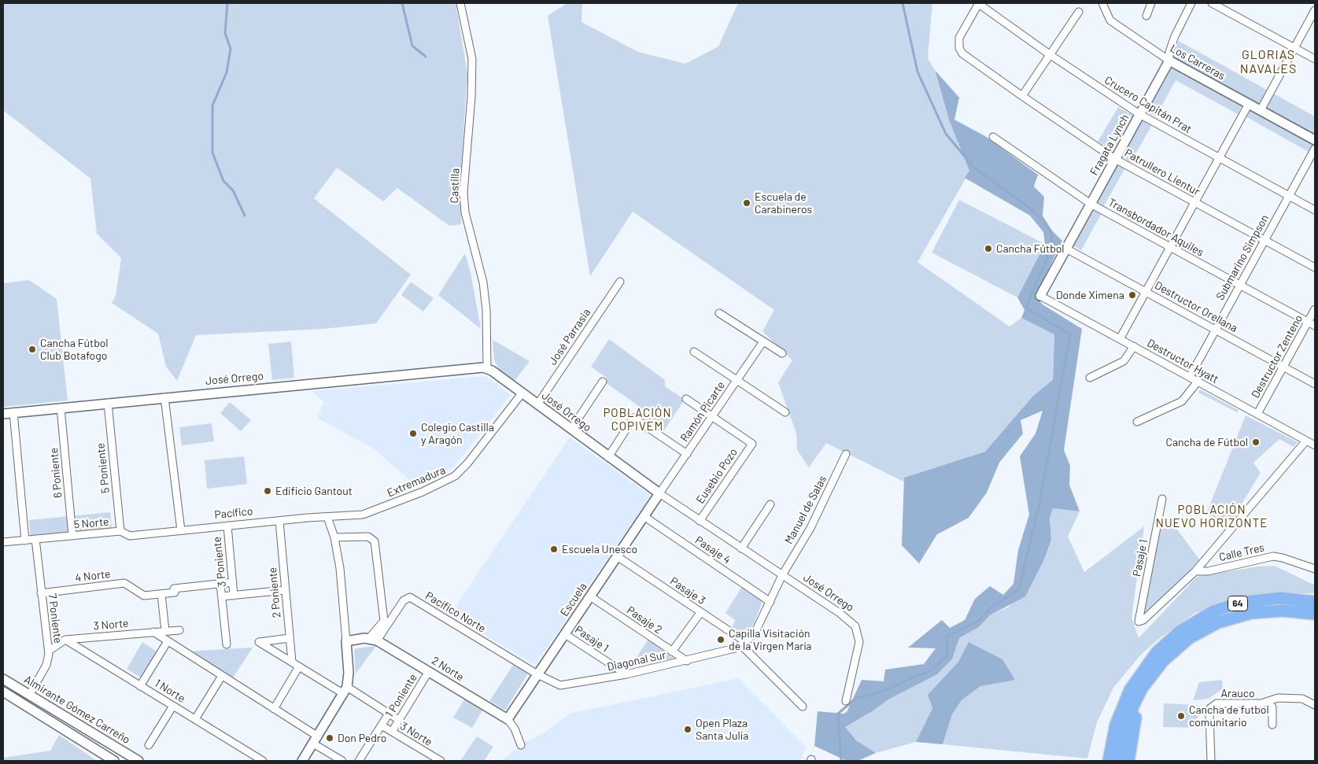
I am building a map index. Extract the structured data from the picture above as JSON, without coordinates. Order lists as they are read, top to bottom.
{
  "streets": {
    "highway": ["64"],
    "street": [
      "Los Carreras",
      "Crucero Capitán Prat",
      "Fragata Lynch",
      "Patrullero Lientur",
      "Castilla",
      "Transbordador Aquiles",
      "Submarino Simpson",
      "Destructor Orellana",
      "José Parrasia",
      "Destructor Zenteno",
      "Destructor Hyatt",
      "José Orrego",
      "Ramón Picarte",
      "5 Poniente",
      "6 Poniente",
      "Eusebio Pozo",
      "Extremadura",
      "Manuel de Salas",
      "Pacífico",
      "5 Norte",
      "Pasaje 4",
      "Calle Tres",
      "Pasaje 1",
      "3 Poniente",
      "4 Norte",
      "Pasaje 3",
      "2 Poniente",
      "Escuela",
      "Pacífico Norte",
      "7 Poniente",
      "Pasaje 2",
      "3 Norte",
      "Diagonal Sur",
      "2 Norte",
      "1 Norte",
      "Arauco",
      "1 Poniente",
      "Almirante Gómez Carreño"
    ]
  },
  "crossings": [
    ["Los Carreras", "Fragata Lynch"],
    ["Crucero Capitán Prat", "Fragata Lynch"],
    ["Crucero Capitán Prat", "Patrullero Lientur"],
    ["Crucero Capitán Prat", "Submarino Simpson"],
    ["Fragata Lynch", "Patrullero Lientur"],
    ["Fragata Lynch", "Transbordador Aquiles"],
    ["Fragata Lynch", "Destructor Orellana"],
    ["Fragata Lynch", "Destructor Hyatt"],
    ["Patrullero Lientur", "Submarino Simpson"],
    ["Castilla", "José Orrego"],
    ["Transbordador Aquiles", "Submarino Simpson"],
    ["Transbordador Aquiles", "Destructor Zenteno"],
    ["Submarino Simpson", "Destructor Orellana"],
    ["Submarino Simpson", "Destructor Hyatt"],
    ["Destructor Orellana", "Destructor Zenteno"],
    ["José Parrasia", "José Orrego"],
    ["Destructor Zenteno", "Destructor Hyatt"],
    ["José Orrego", "Ramón Picarte"],
    ["José Orrego", "Eusebio Pozo"],
    ["José Orrego", "Extremadura"],
    ["José Orrego", "Manuel de Salas"],
    ["José Orrego", "Escuela"],
    ["Ramón Picarte", "Eusebio Pozo"],
    ["Ramón Picarte", "Escuela"],
    ["5 Poniente", "5 Norte"],
    ["6 Poniente", "5 Norte"],
    ["Extremadura", "Pacífico"],
    ["Pacífico", "5 Norte"],
    ["Pacífico", "3 Poniente"],
    ["Pacífico", "2 Poniente"],
    ["5 Norte", "7 Poniente"],
    ["Pasaje 4", "Escuela"],
    ["Calle Tres", "Pasaje 1"],
    ["Pasaje 1", "Escuela"],
    ["Pasaje 1", "Diagonal Sur"],
    ["3 Poniente", "4 Norte"],
    ["4 Norte", "7 Poniente"],
    ["Pasaje 3", "Escuela"],
    ["Pasaje 3", "Diagonal Sur"],
    ["2 Poniente", "3 Norte"],
    ["Escuela", "Pacífico Norte"],
    ["Escuela", "Pasaje 2"],
    ["Escuela", "Diagonal Sur"],
    ["Escuela", "2 Norte"],
    ["Pacífico Norte", "Diagonal Sur"],
    ["Pacífico Norte", "2 Norte"],
    ["7 Poniente", "3 Norte"],
    ["7 Poniente", "Almirante Gómez Carreño"],
    ["Pasaje 2", "Diagonal Sur"],
    ["3 Norte", "1 Norte"],
    ["3 Norte", "1 Poniente"],
    ["2 Norte", "1 Poniente"]
  ],
  "districts": ["GLORIAS NAVALES", "POBLACIÓN COPIVEM", "POBLACIÓN NUEVO HORIZONTE"],
  "places": [
    "Escuela de Carabineros",
    "Cancha Fútbol",
    "Donde Ximena",
    "Cancha Fútbol Club Botafogo",
    "Colegio Castilla y Aragón",
    "Cancha de Fútbol",
    "Edificio Gantout",
    "Escuela Unesco",
    "Capilla Visitación de la Virgen María",
    "Cancha de futbol comunitario",
    "Open Plaza Santa Julia",
    "Don Pedro"
  ]
}
